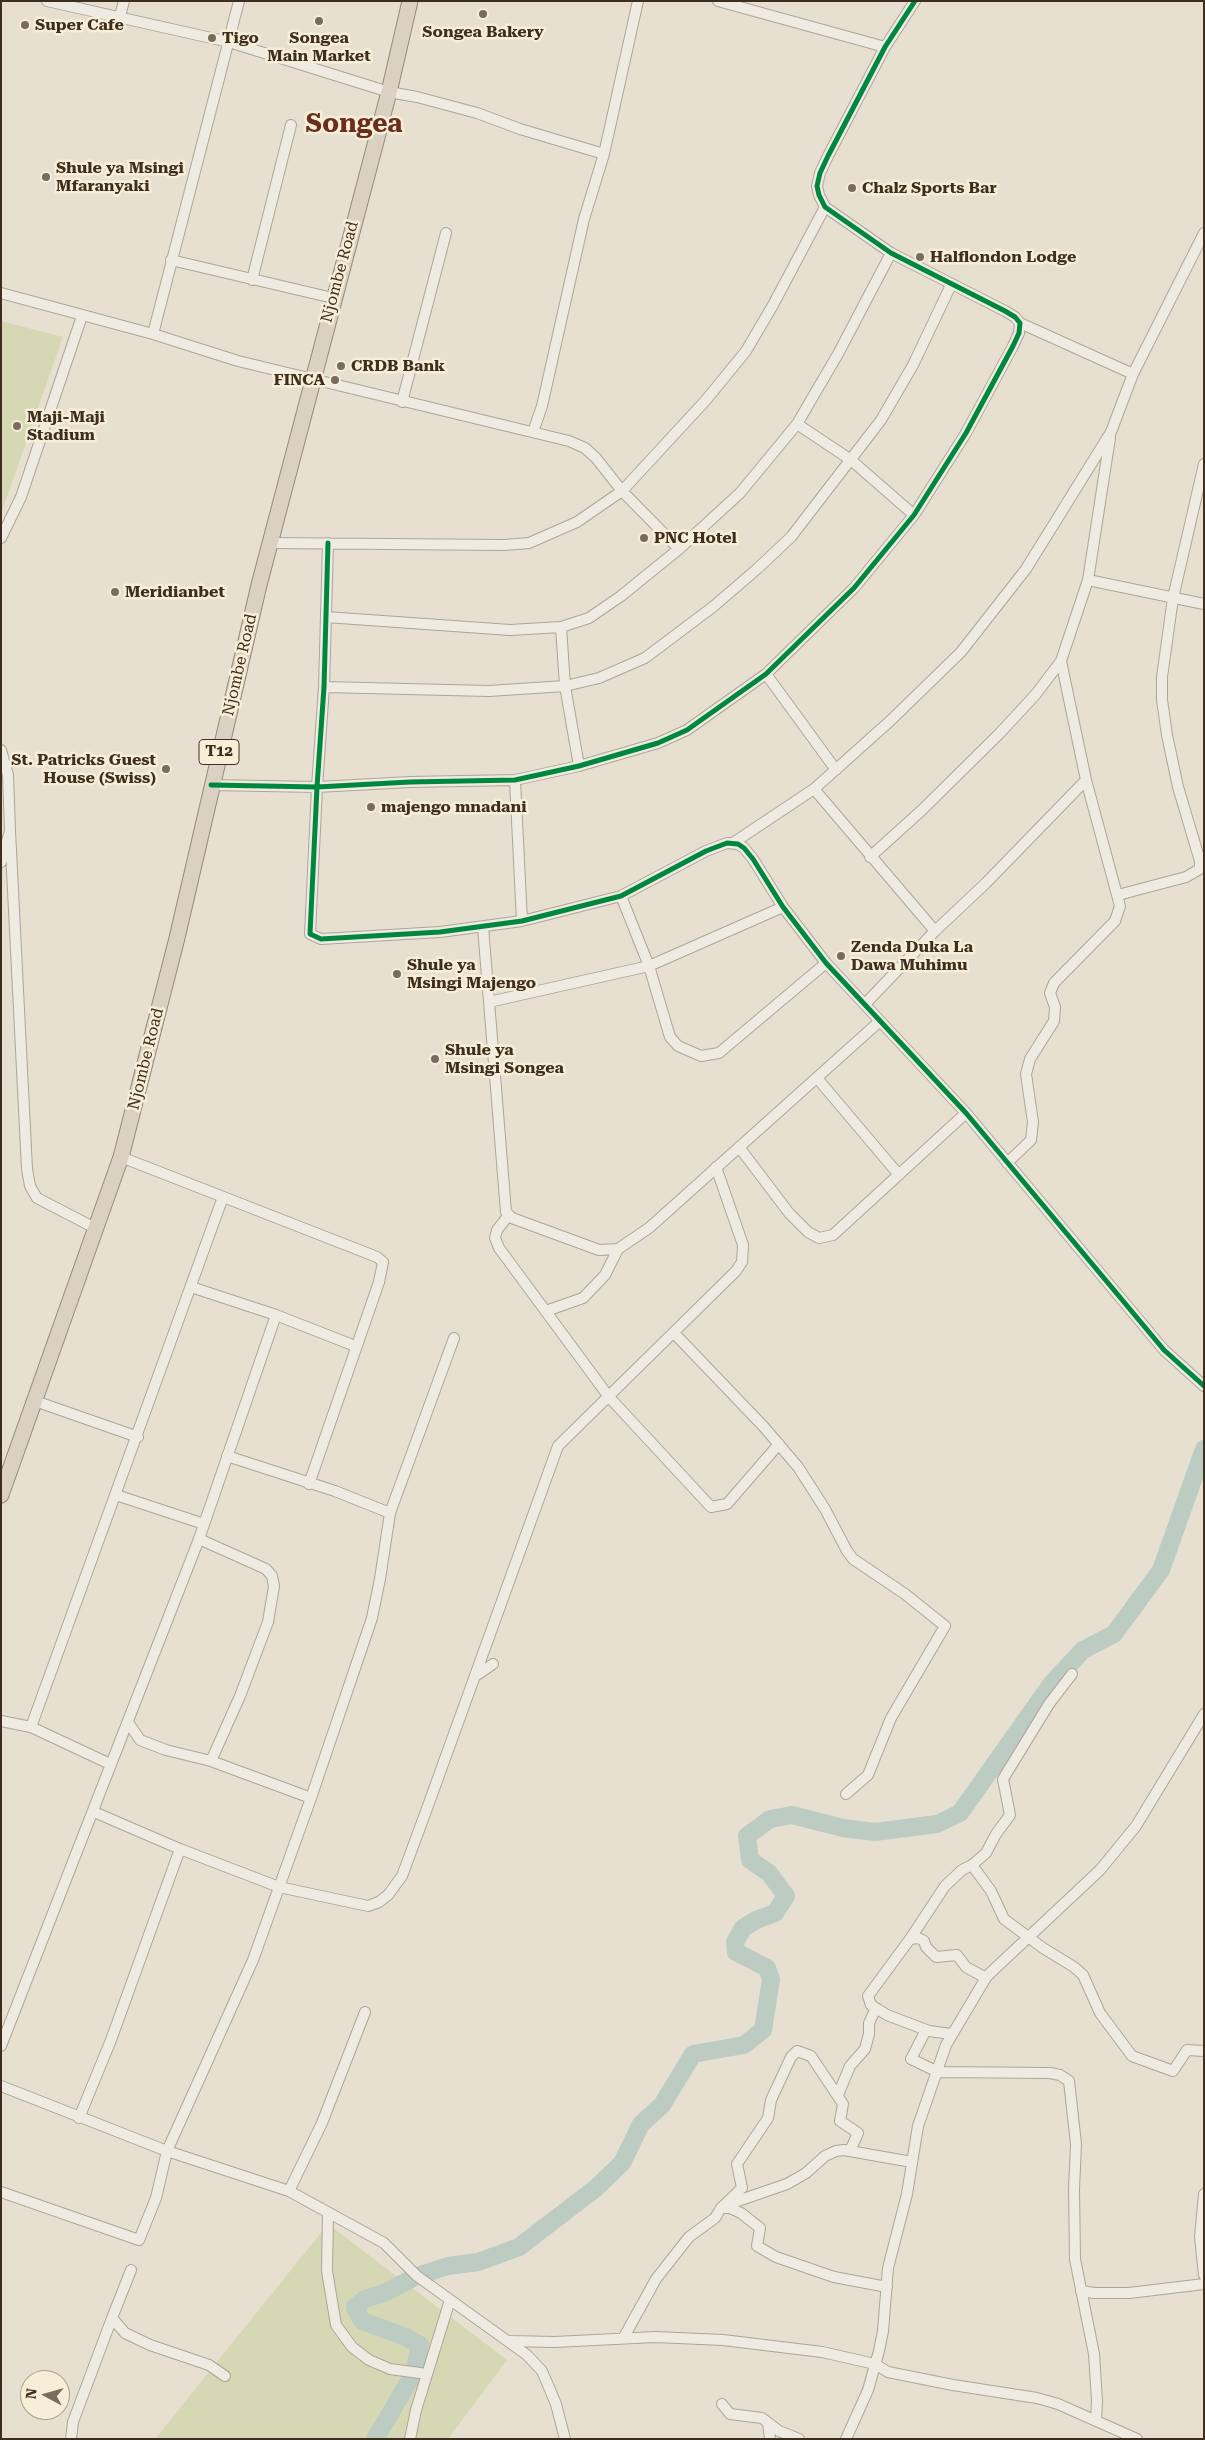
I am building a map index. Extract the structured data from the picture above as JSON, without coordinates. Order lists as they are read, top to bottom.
{
  "streets": {
    "highway": ["Njombe Road", "T12"]
  },
  "districts": ["Songea"],
  "places": [
    "Songea Bakery",
    "Songea Main Market",
    "Super Cafe",
    "Tigo",
    "Shule ya Msingi Mfaranyaki",
    "Chalz Sports Bar",
    "Halflondon Lodge",
    "CRDB Bank",
    "FINCA",
    "Maji-Maji Stadium",
    "PNC Hotel",
    "Meridianbet",
    "St. Patricks Guest House (Swiss)",
    "majengo mnadani",
    "Zenda Duka La Dawa Muhimu",
    "Shule ya Msingi Majengo",
    "Shule ya Msingi Songea"
  ],
  "north": "left"
}
